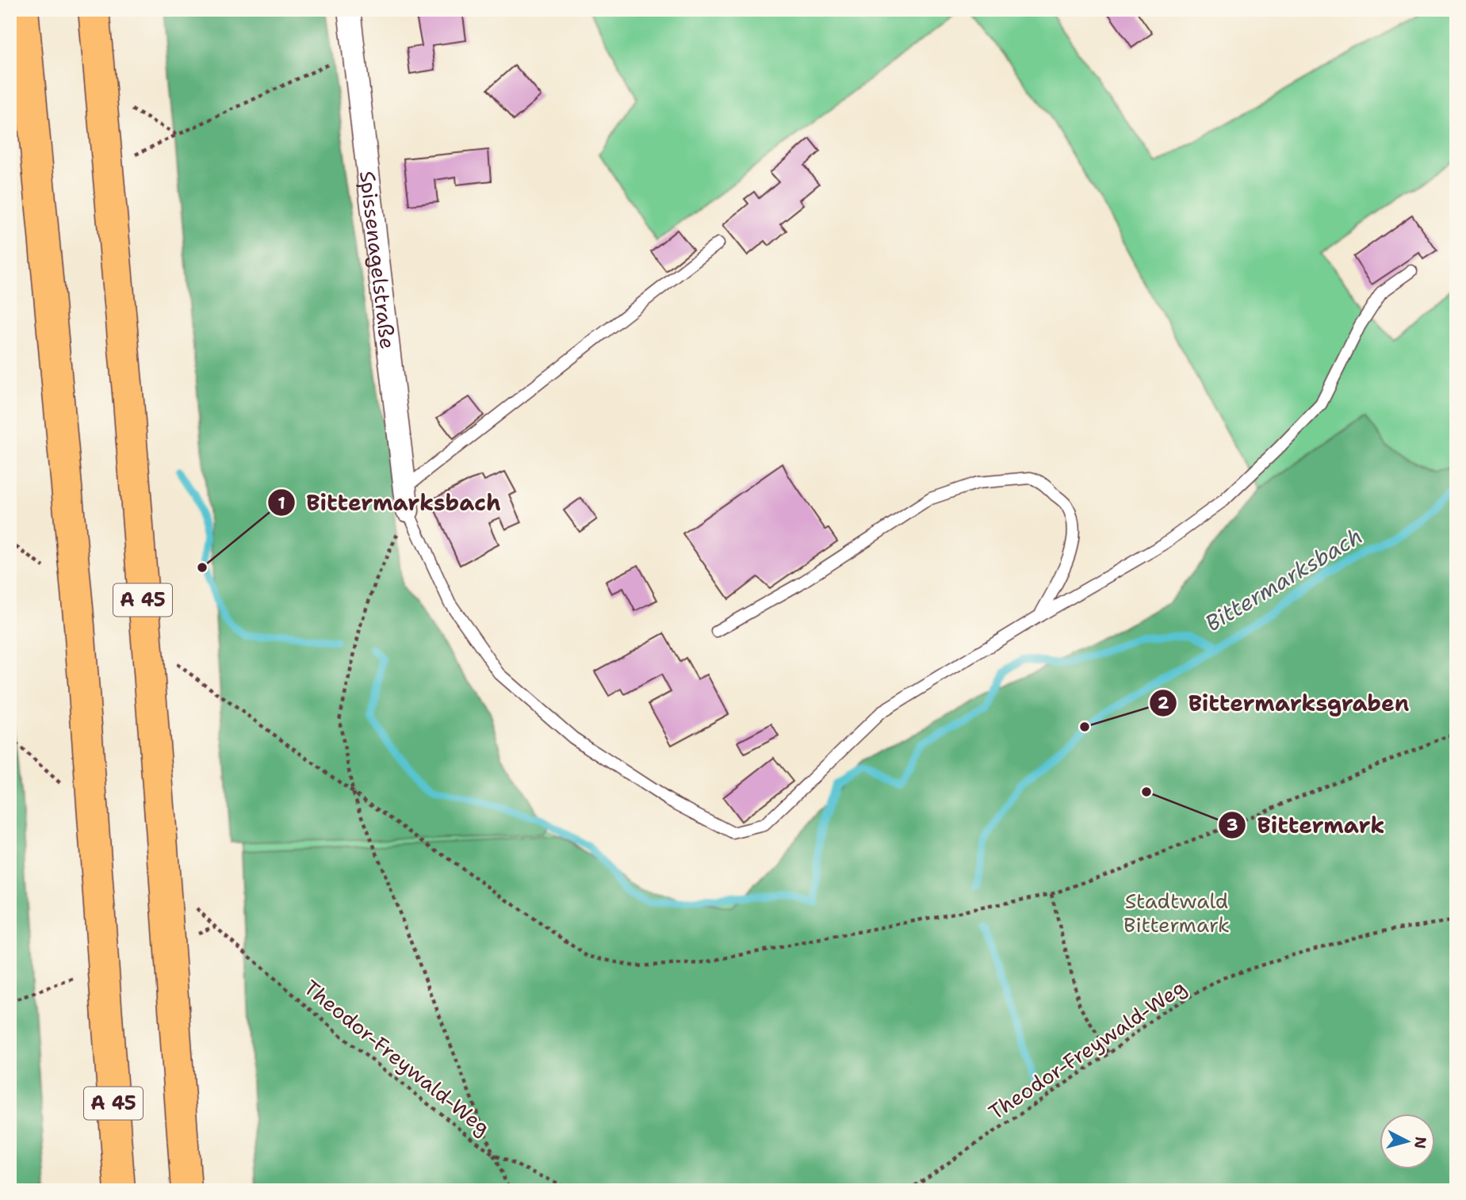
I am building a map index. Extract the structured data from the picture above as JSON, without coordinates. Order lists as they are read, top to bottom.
{
  "streets": {
    "highway": ["A 45"],
    "street": ["Spissenagelstraße"],
    "path": ["Theodor-Freywald-Weg"]
  },
  "water": ["Bittermarksbach"],
  "parks": ["Stadtwald Bittermark"],
  "places": ["Bittermarksbach", "Bittermarksgraben", "Bittermark"],
  "north": "right"
}
